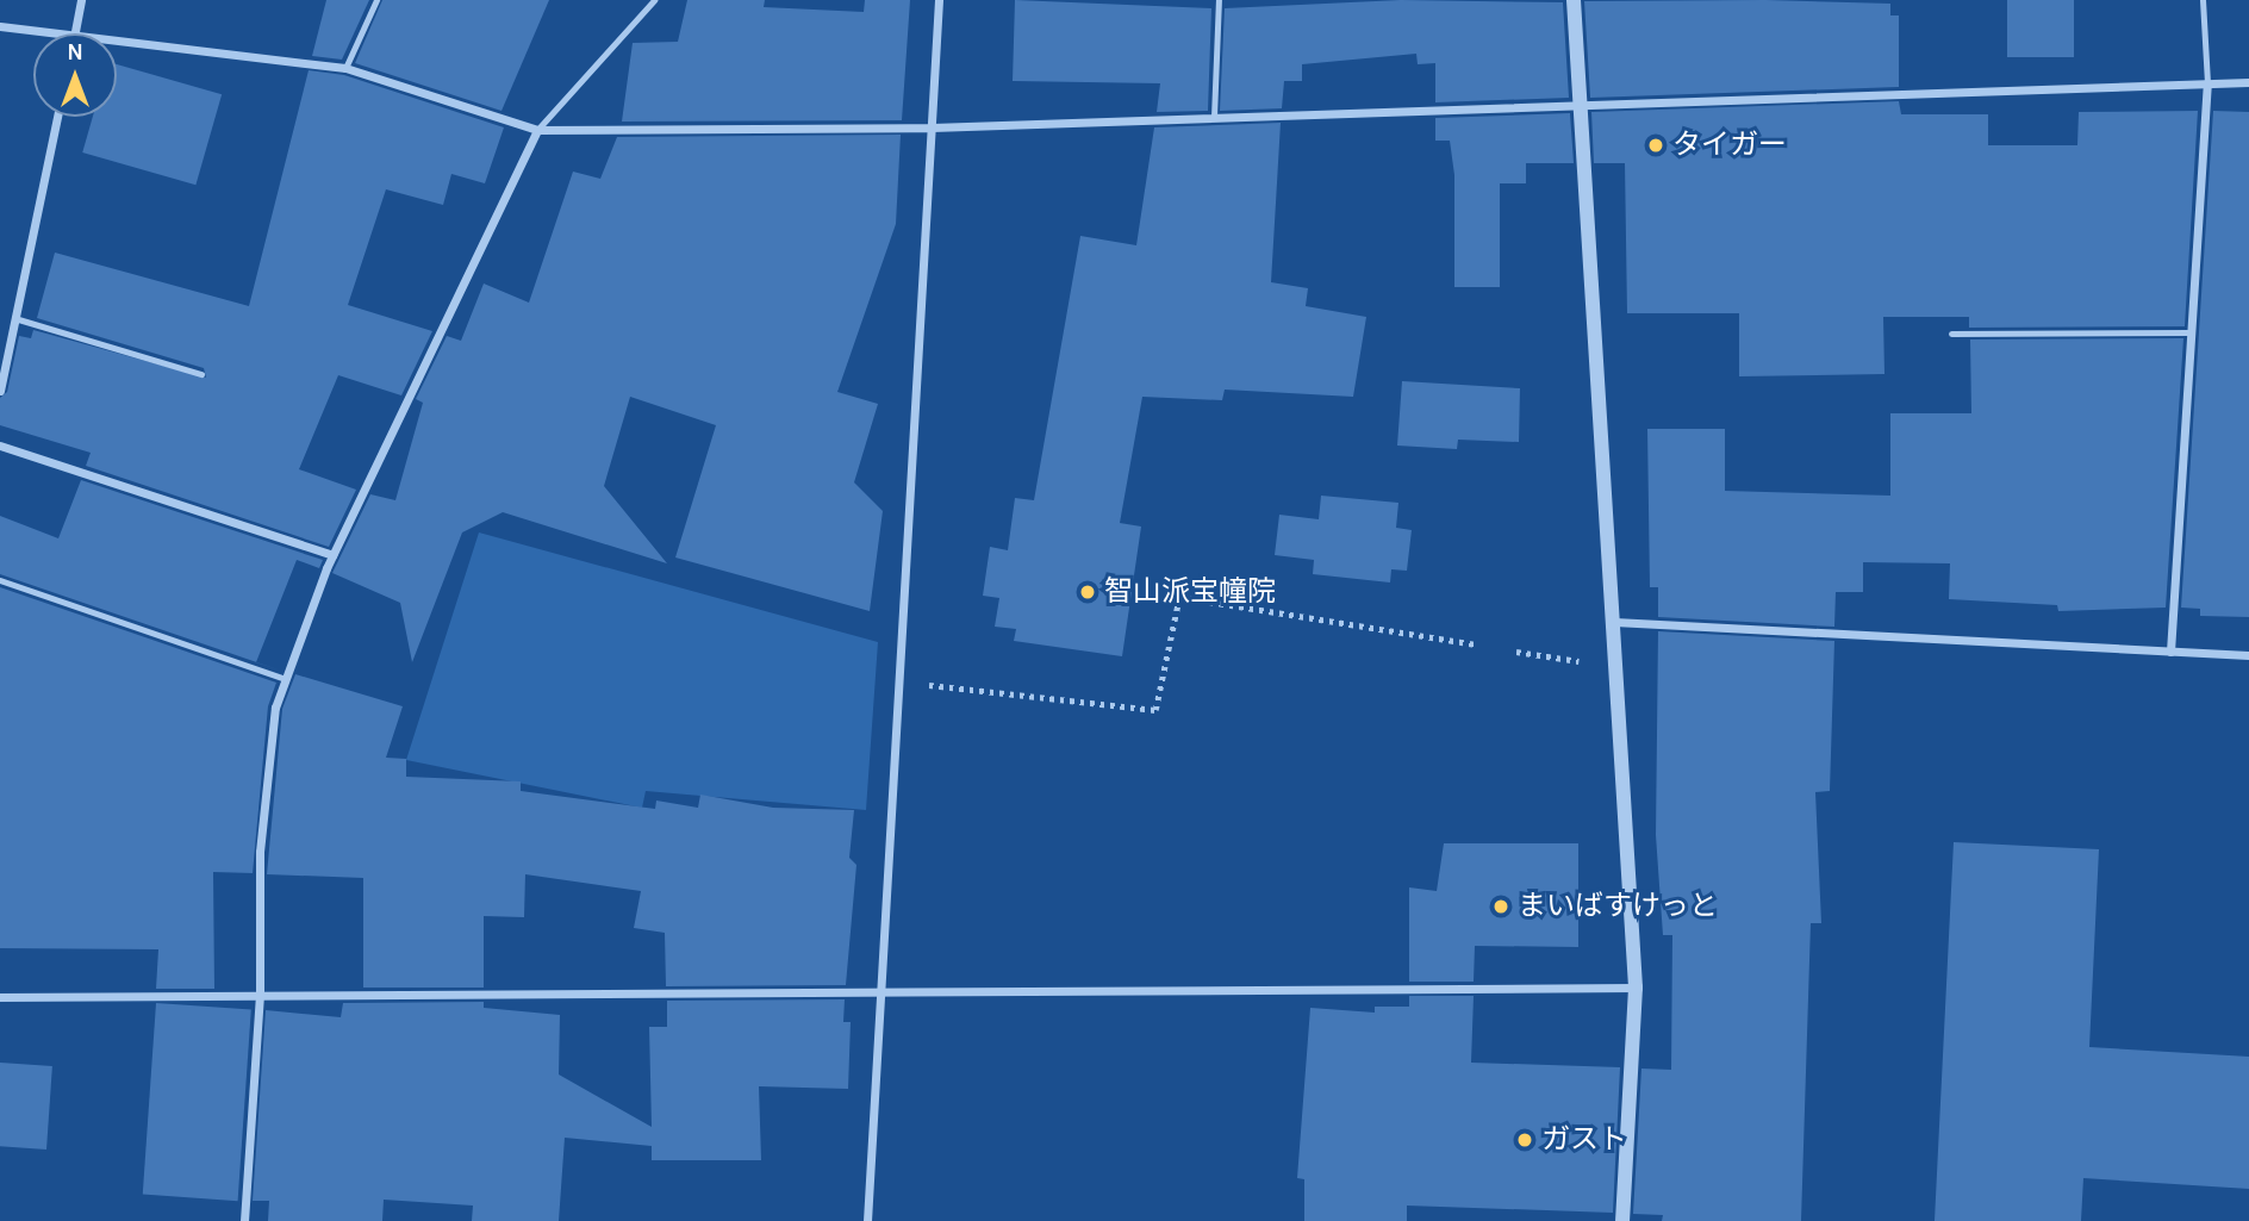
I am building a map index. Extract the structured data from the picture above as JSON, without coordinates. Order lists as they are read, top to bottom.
{
  "places": [
    "タイガー",
    "智山派宝幢院",
    "まいばすけっと",
    "ガスト"
  ],
  "north": "top"
}
